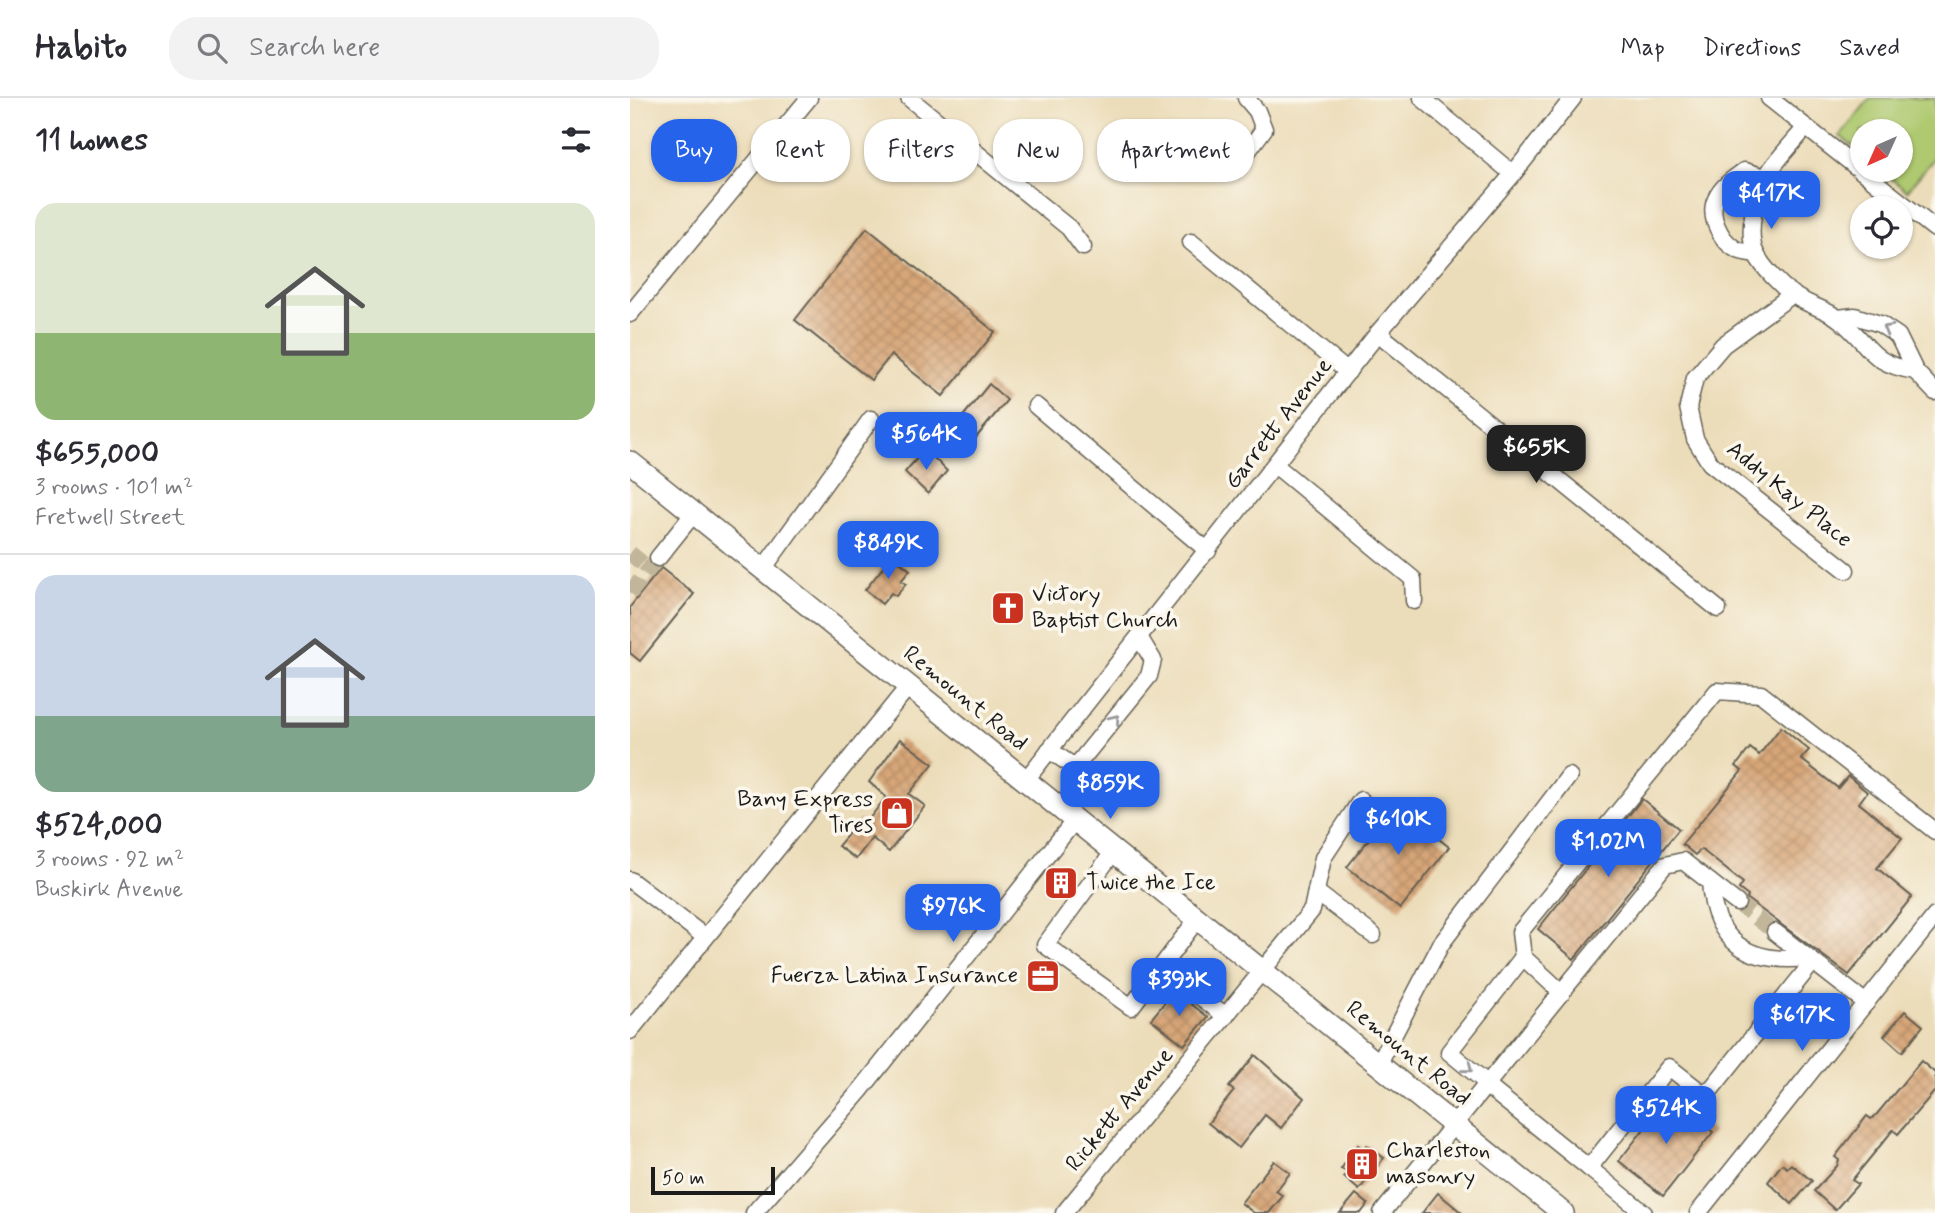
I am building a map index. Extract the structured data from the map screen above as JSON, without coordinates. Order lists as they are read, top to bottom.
{
  "streets": {
    "main road": ["Remount Road"],
    "street": ["Garrett Avenue", "Addy Kay Place", "Rickett Avenue"]
  },
  "crossings": [
    ["Garrett Avenue", "Remount Road"],
    ["Remount Road", "Rickett Avenue"]
  ],
  "places": {
    "church": ["Victory Baptist Church"],
    "shop": ["Bany Express Tires"],
    "building": ["Twice the Ice", "Charleston masonry"],
    "office": ["Fuerza Latina Insurance"]
  },
  "scale_bar": "50 m",
  "north": "bottom left",
  "page": {
    "header": "Habito",
    "search": "Search here",
    "nav": ["Map", "Directions", "Saved"],
    "heading": "11 homes",
    "chip": [
      "Buy",
      "Rent",
      "Filters",
      "New",
      "Apartment"
    ],
    "price": [
      "$417K",
      "$564K",
      "$655K",
      "$849K",
      "$859K",
      "$610K",
      "$1.02M",
      "$976K",
      "$393K",
      "$617K",
      "$524K"
    ],
    "list": [
      {
        "name": "$655,000",
        "note": "3 rooms · 101 m² · Fretwell Street"
      },
      {
        "name": "$524,000",
        "note": "3 rooms · 92 m² · Buskirk Avenue"
      }
    ],
    "scale": "50 m"
  }
}
